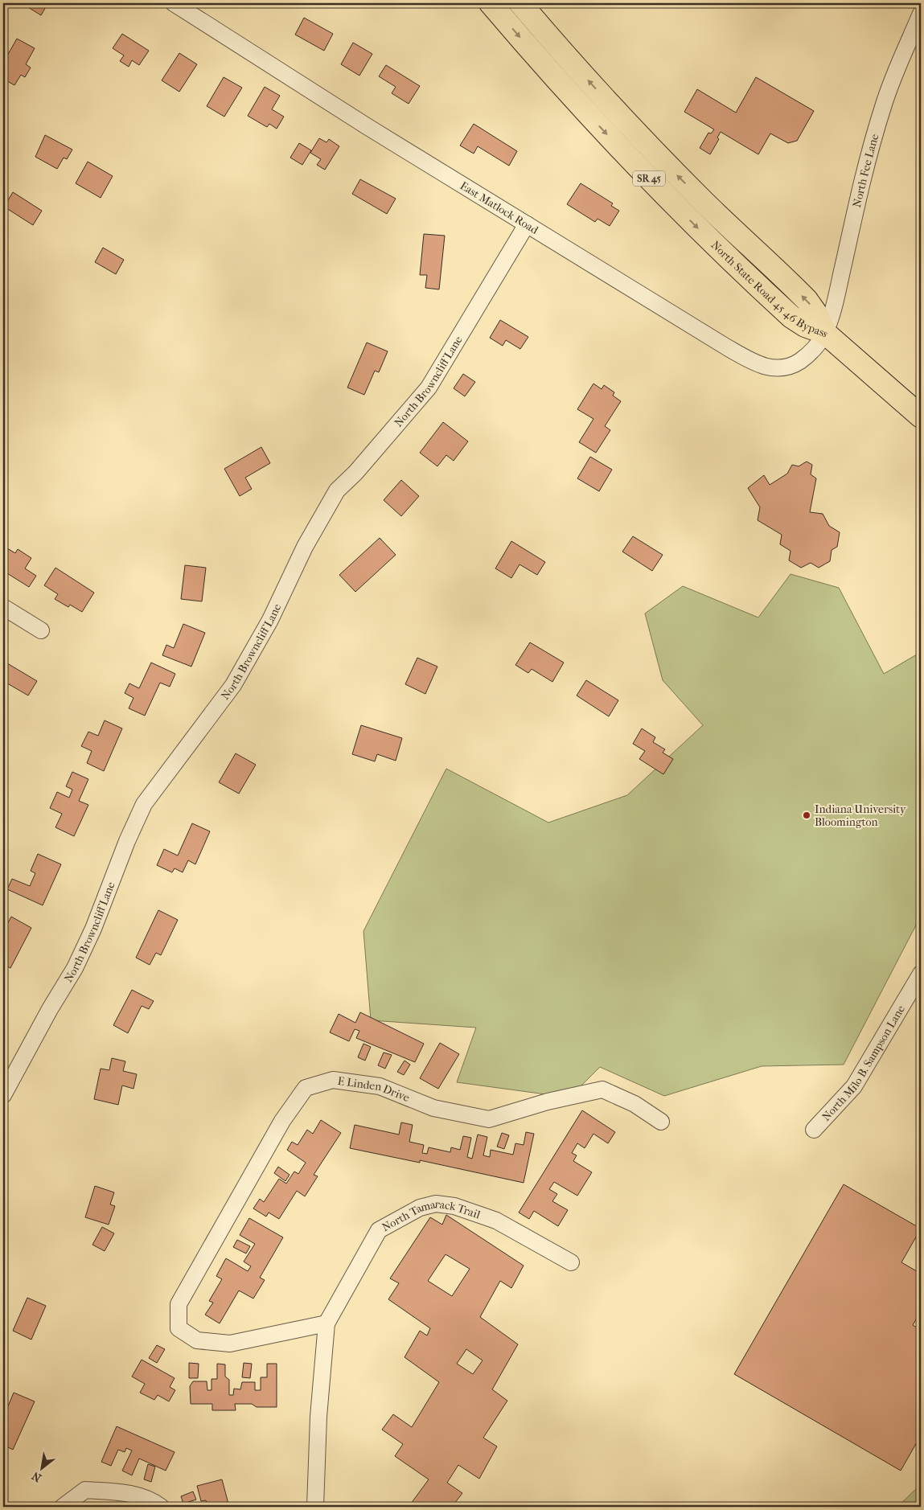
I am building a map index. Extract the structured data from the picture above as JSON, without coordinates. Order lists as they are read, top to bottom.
{
  "streets": {
    "highway": ["SR 45", "North State Road 45 46 Bypass"],
    "street": [
      "North Fee Lane",
      "East Matlock Road",
      "North Browncliff Lane",
      "North Milo B. Sampson Lane",
      "E Linden Drive",
      "North Tamarack Trail"
    ]
  },
  "crossings": [
    ["North Fee Lane", "SR 45"],
    ["North Fee Lane", "East Matlock Road"],
    ["North Fee Lane", "North State Road 45 46 Bypass"],
    ["SR 45", "East Matlock Road"],
    ["SR 45", "North State Road 45 46 Bypass"],
    ["East Matlock Road", "North State Road 45 46 Bypass"],
    ["East Matlock Road", "North Browncliff Lane"],
    ["E Linden Drive", "North Tamarack Trail"]
  ],
  "places": ["Indiana University Bloomington"],
  "north": "bottom left"
}
